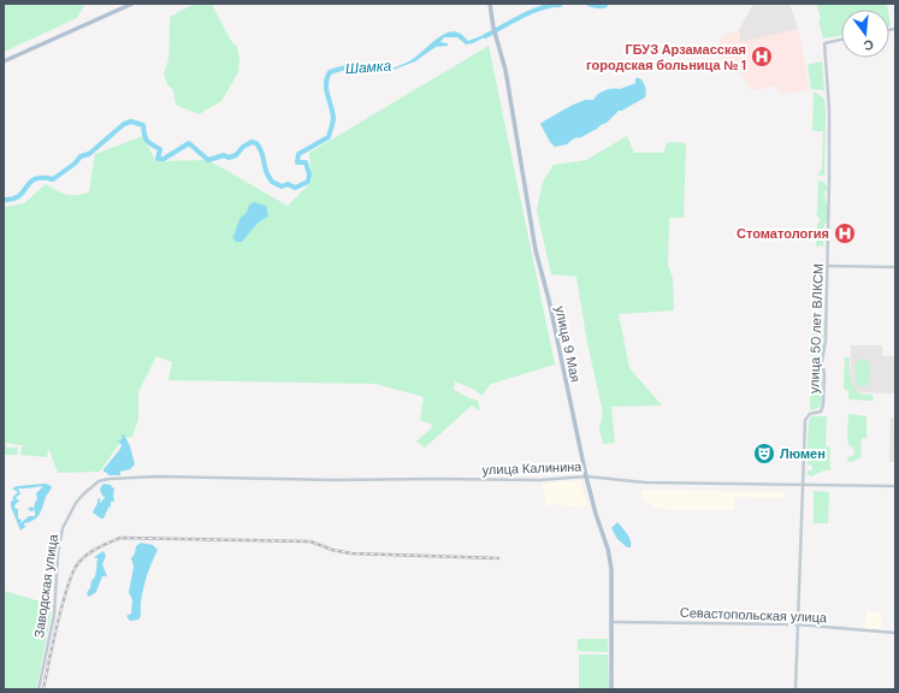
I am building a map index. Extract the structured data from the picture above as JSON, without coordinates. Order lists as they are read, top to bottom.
{
  "streets": {
    "main road": ["улица 9 Мая"],
    "street": [
      "улица 50 лет ВЛКСМ",
      "улица Калинина",
      "Заводская улица",
      "Севастопольская улица"
    ]
  },
  "crossings": [
    ["улица 50 лет ВЛКСМ", "улица Калинина"],
    ["улица 50 лет ВЛКСМ", "Севастопольская улица"],
    ["улица 9 Мая", "улица Калинина"],
    ["улица 9 Мая", "Севастопольская улица"],
    ["улица Калинина", "Заводская улица"]
  ],
  "water": ["Шамка"],
  "places": {
    "hospital": ["ГБУЗ Арзамасская городская больница № 1", "Стоматология"],
    "theatre": ["Люмен"]
  },
  "north": "bottom"
}
